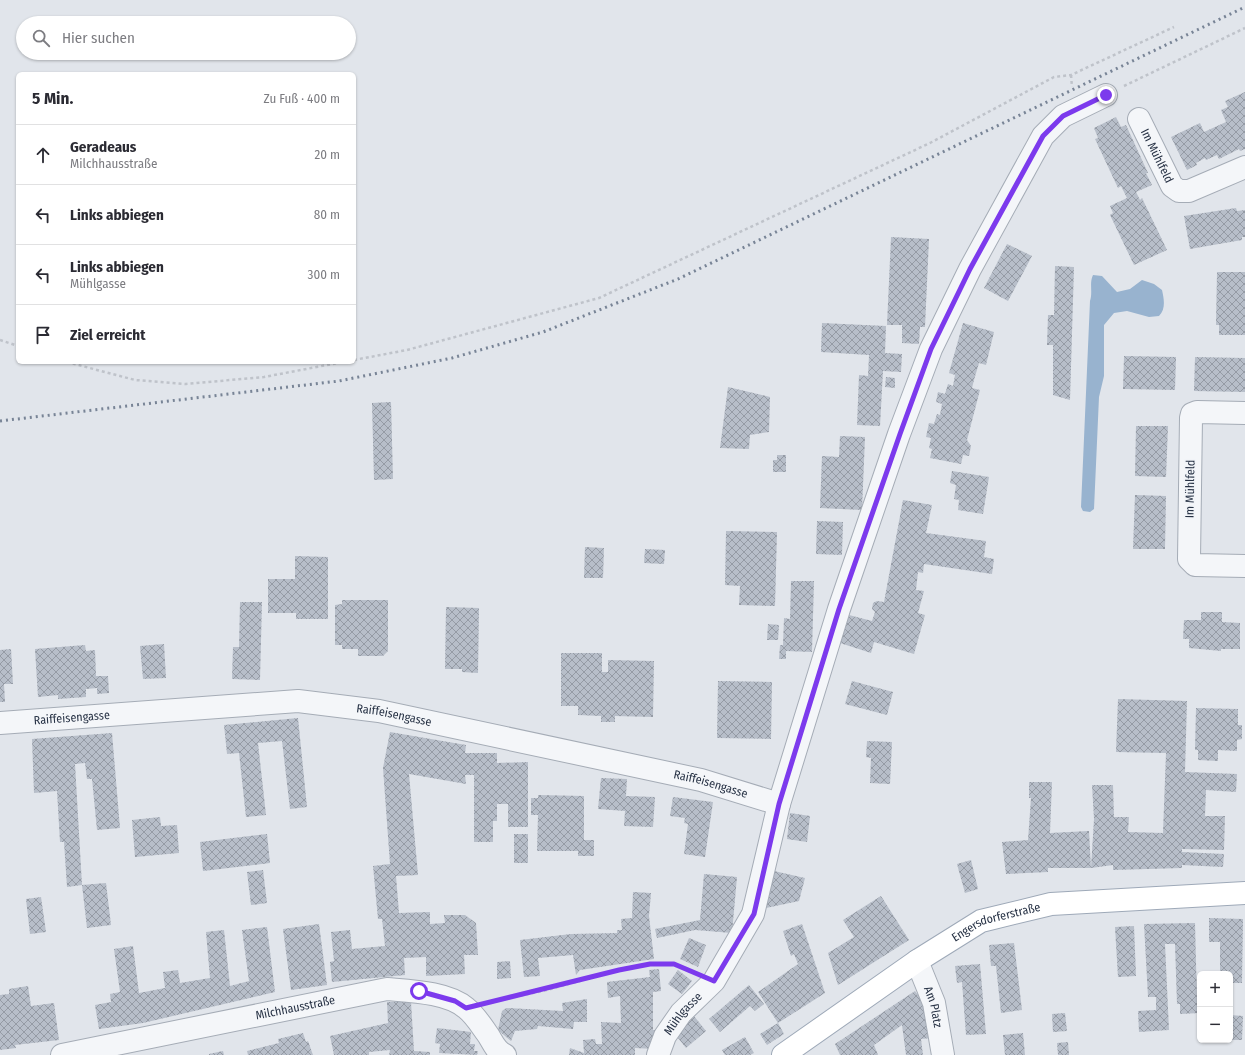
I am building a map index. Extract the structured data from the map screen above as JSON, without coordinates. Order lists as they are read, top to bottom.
{
  "streets": {
    "main road": ["Engersdorferstraße"],
    "street": [
      "Im Mühlfeld",
      "Raiffeisengasse",
      "Am Platz",
      "Milchhausstraße",
      "Mühlgasse"
    ]
  },
  "crossings": [
    ["Raiffeisengasse", "Mühlgasse"],
    ["Engersdorferstraße", "Am Platz"]
  ],
  "page": {
    "search": "Hier suchen",
    "heading": ["5 Min.", "Zu Fuß · 400 m"],
    "list": [
      ["Geradeaus", "Milchhausstraße", "20 m"],
      ["Links abbiegen", "80 m"],
      ["Links abbiegen", "Mühlgasse", "300 m"],
      "Ziel erreicht"
    ],
    "map_buttons": ["+", "−"]
  }
}
